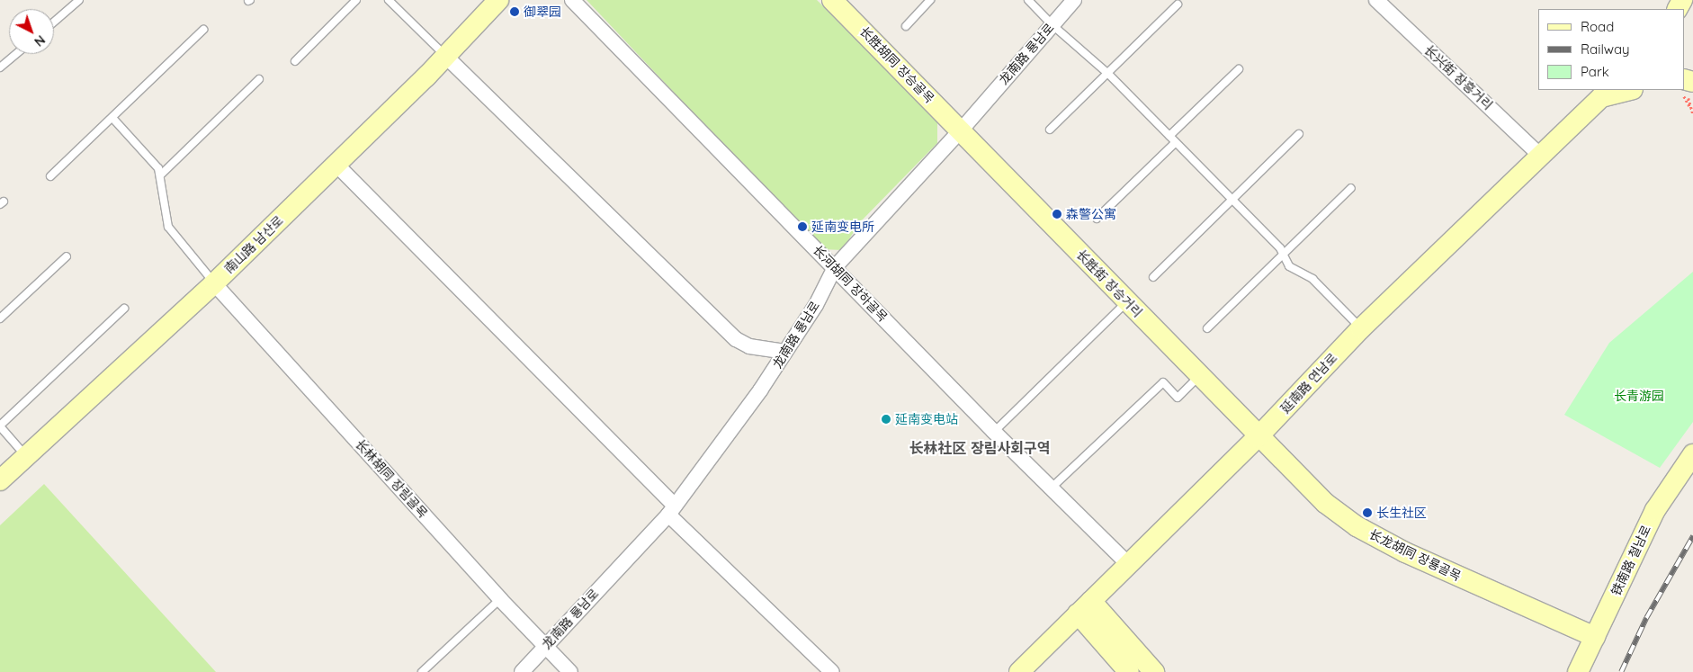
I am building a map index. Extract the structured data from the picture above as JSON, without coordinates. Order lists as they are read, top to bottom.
{
  "streets": {
    "street": [
      "龙南路 룡남로",
      "长胜胡同 장승골목",
      "长兴街 장흥거리",
      "南山路 남산로",
      "长河胡同 장하골목",
      "长胜街 장승거리",
      "延南路 연남로",
      "长林胡同 장림골목",
      "长龙胡同 장룡골목",
      "铁南路 철남로"
    ]
  },
  "crossings": [
    ["龙南路 룡남로", "长胜胡同 장승골목"],
    ["龙南路 룡남로", "长河胡同 장하골목"],
    ["龙南路 룡남로", "长胜街 장승거리"],
    ["龙南路 룡남로", "长林胡同 장림골목"],
    ["长胜胡同 장승골목", "长胜街 장승거리"],
    ["长兴街 장흥거리", "延南路 연남로"],
    ["南山路 남산로", "长林胡同 장림골목"],
    ["长河胡同 장하골목", "延南路 연남로"],
    ["长胜街 장승거리", "延南路 연남로"],
    ["长胜街 장승거리", "长龙胡同 장룡골목"],
    ["延南路 연남로", "长龙胡同 장룡골목"],
    ["长龙胡同 장룡골목", "铁南路 철남로"]
  ],
  "districts": ["长林社区 장림사회구역"],
  "parks": ["长青游园"],
  "places": [
    "御翠园",
    "森警公寓",
    "延南变电所",
    "延南变电站",
    "长生社区"
  ],
  "legend": ["Road", "Railway", "Park"],
  "north": "bottom right"
}
